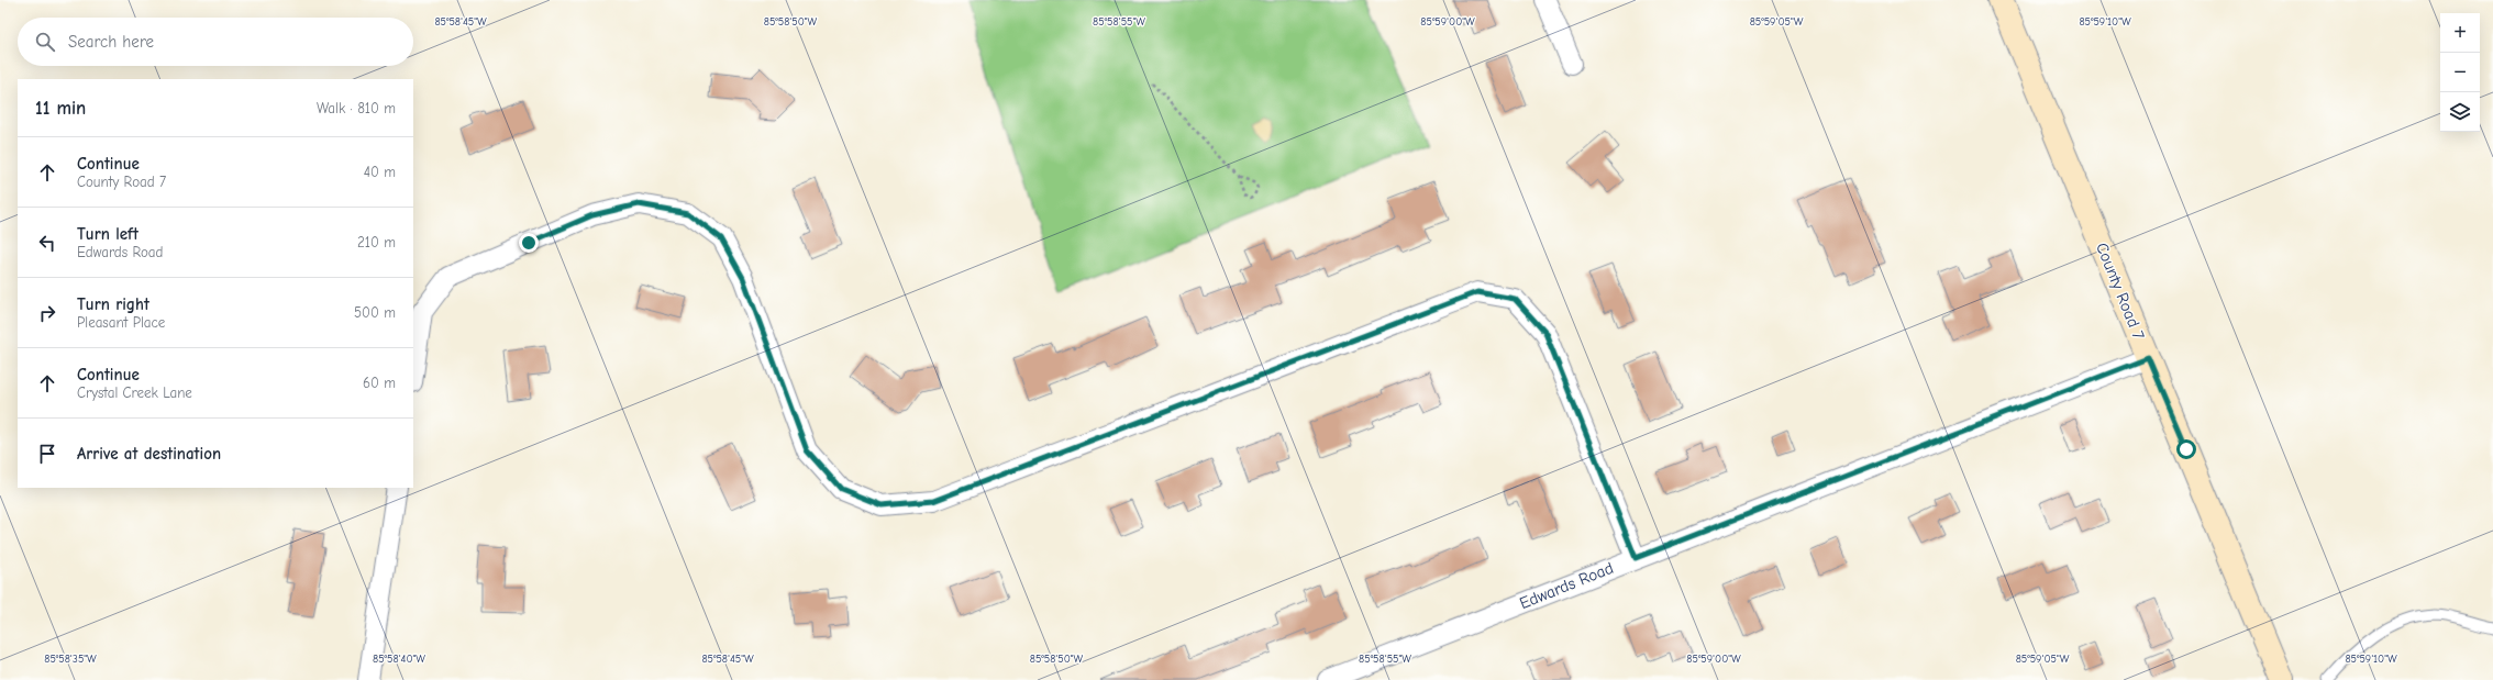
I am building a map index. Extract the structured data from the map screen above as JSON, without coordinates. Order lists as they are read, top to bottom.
{
  "streets": {
    "street": ["County Road 7", "Edwards Road"]
  },
  "crossings": [
    ["County Road 7", "Edwards Road"]
  ],
  "page": {
    "map_buttons": ["+", "−"],
    "search": "Search here",
    "heading": ["11 min", "Walk · 810 m"],
    "list": [
      ["Continue", "County Road 7", "40 m"],
      ["Turn left", "Edwards Road", "210 m"],
      ["Turn right", "Pleasant Place", "500 m"],
      ["Continue", "Crystal Creek Lane", "60 m"],
      "Arrive at destination"
    ]
  },
  "coordinates": [
    "85°58'45\"W",
    "85°58'50\"W",
    "85°58'55\"W",
    "85°59'00\"W",
    "85°59'05\"W",
    "85°59'10\"W",
    "85°58'35\"W",
    "85°58'40\"W"
  ]
}
